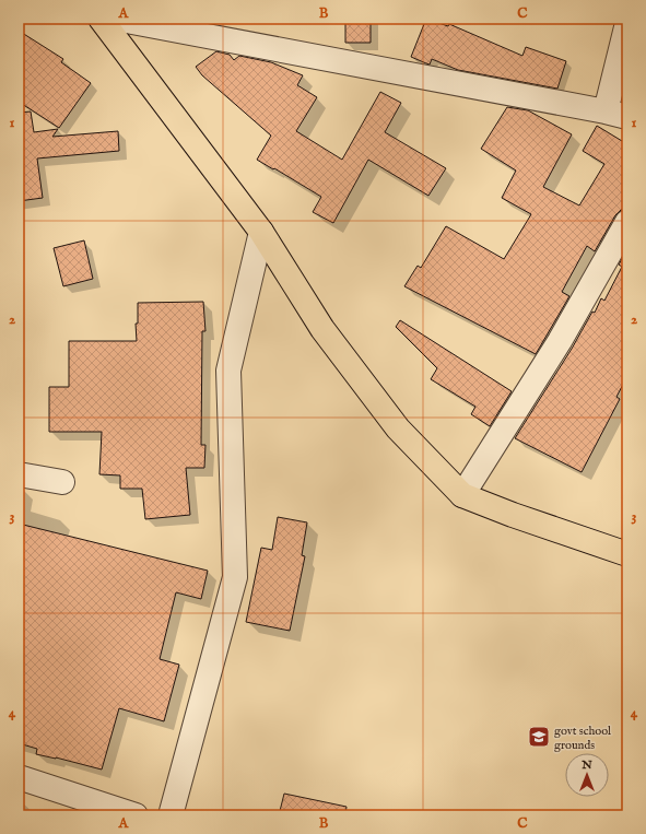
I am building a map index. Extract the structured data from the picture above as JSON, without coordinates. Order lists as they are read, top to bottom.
{
  "places": {
    "school or university": ["govt school grounds"]
  },
  "north": "top",
  "grid": {
    "columns": ["A", "B", "C"],
    "rows": [
      "1",
      "2",
      "3",
      "4"
    ]
  }
}
